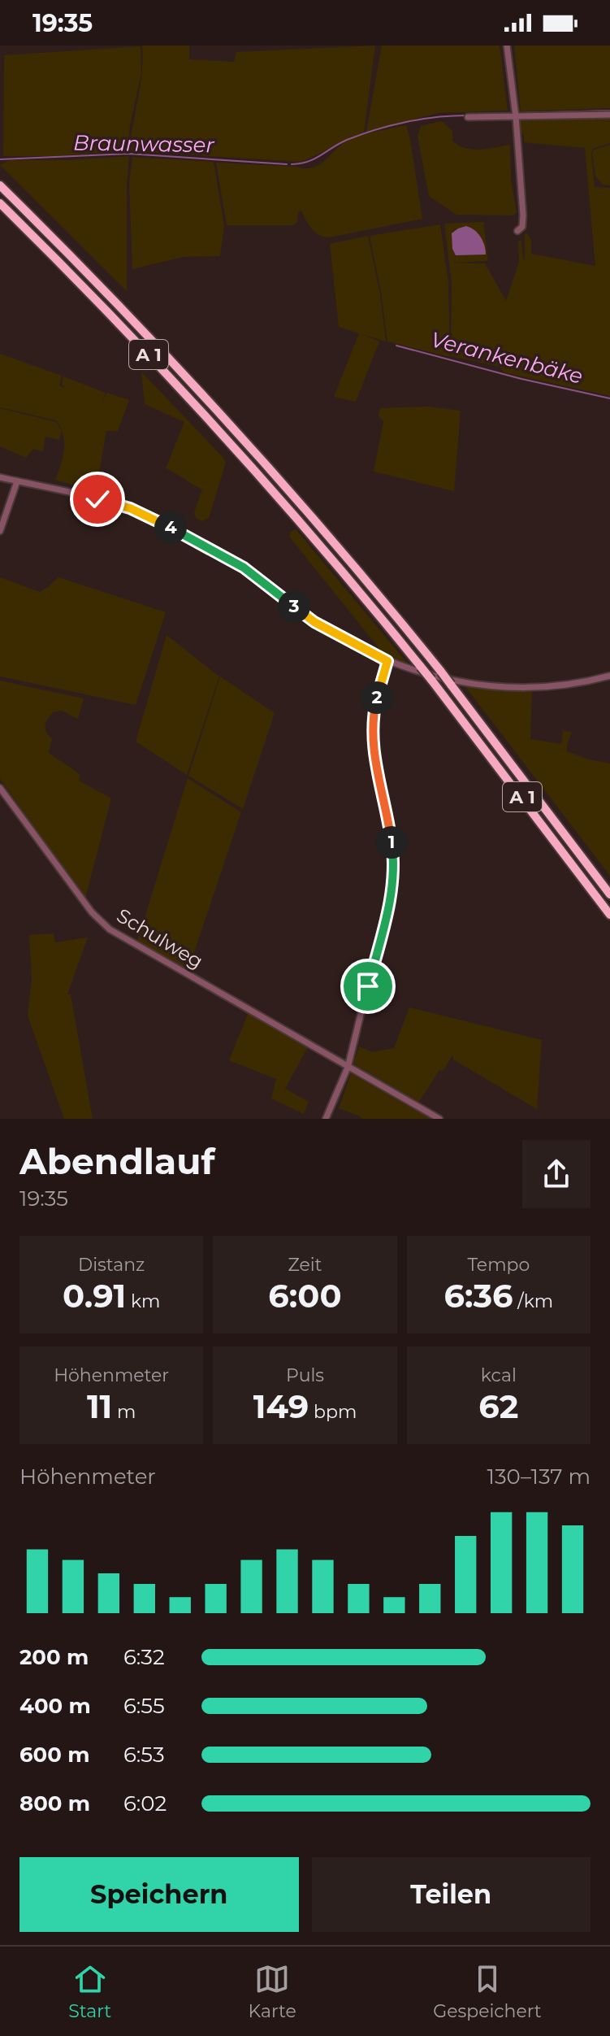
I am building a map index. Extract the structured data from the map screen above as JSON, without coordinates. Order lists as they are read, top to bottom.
{
  "streets": {
    "highway": ["A 1"],
    "street": ["Schulweg"]
  },
  "water": ["Braunwasser", "Verankenbäke"],
  "page": {
    "status": "19:35",
    "pins": [
      "4",
      "3",
      "2",
      "1"
    ],
    "heading": ["Abendlauf", "19:35"],
    "stats": [
      ["Distanz", "0.91 km"],
      ["Zeit", "6:00"],
      ["Tempo", "6:36 /km"],
      ["Höhenmeter", "11 m"],
      ["Puls", "149 bpm"],
      ["kcal", "62"]
    ],
    "chart": ["Höhenmeter", "130–137 m"],
    "list": [
      {
        "name": "200 m",
        "note": "6:32"
      },
      {
        "name": "400 m",
        "note": "6:55"
      },
      {
        "name": "600 m",
        "note": "6:53"
      },
      {
        "name": "800 m",
        "note": "6:02"
      }
    ],
    "buttons": ["Speichern", "Teilen"],
    "tabs": ["Start", "Karte", "Gespeichert"]
  }
}
